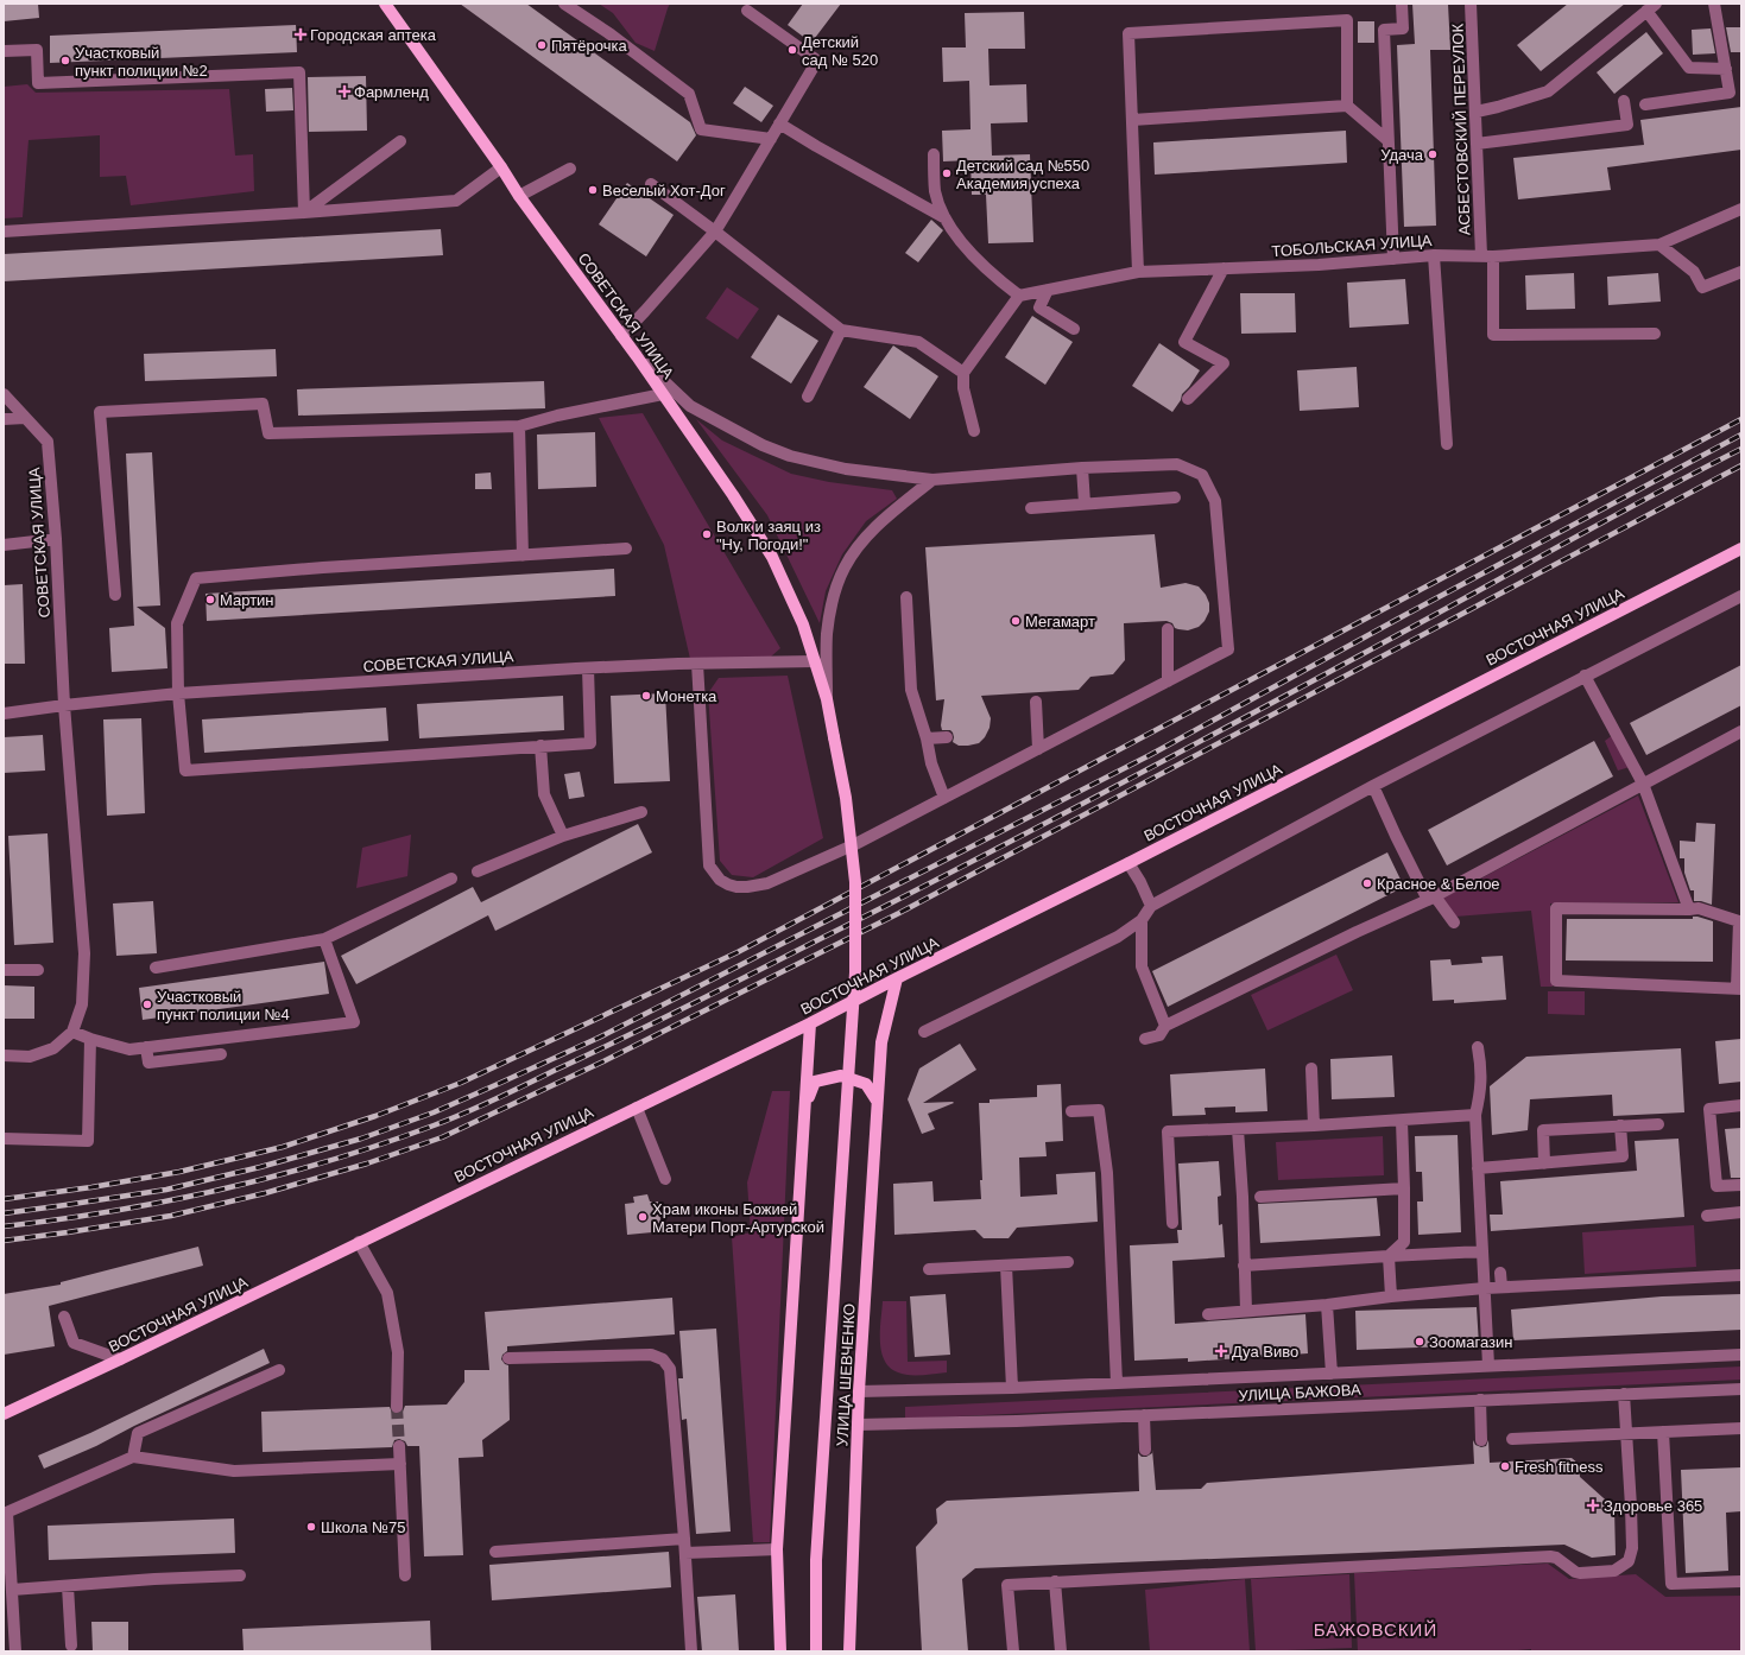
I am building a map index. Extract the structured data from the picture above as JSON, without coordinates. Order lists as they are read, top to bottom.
{
  "streets": {
    "main road": ["СОВЕТСКАЯ УЛИЦА", "ВОСТОЧНАЯ УЛИЦА", "УЛИЦА ШЕВЧЕНКО"],
    "street": ["АСБЕСТОВСКИЙ ПЕРЕУЛОК", "ТОБОЛЬСКАЯ УЛИЦА", "УЛИЦА БАЖОВА"]
  },
  "crossings": [
    ["АСБЕСТОВСКИЙ ПЕРЕУЛОК", "ТОБОЛЬСКАЯ УЛИЦА"],
    ["ВОСТОЧНАЯ УЛИЦА", "УЛИЦА ШЕВЧЕНКО"],
    ["УЛИЦА ШЕВЧЕНКО", "УЛИЦА БАЖОВА"]
  ],
  "districts": ["БАЖОВСКИЙ"],
  "places": {
    "health": [
      "Городская аптека",
      "Фармленд",
      "Дуа Виво",
      "Здоровье 365"
    ],
    "other": [
      "Пятёрочка",
      "Детский сад № 520",
      "Участковый пункт полиции №2",
      "Удача",
      "Детский сад №550 Академия успеха",
      "Веселый Хот-Дог",
      "Волк и заяц из \"Ну, Погоди!\"",
      "Мартин",
      "Мегамарт",
      "Монетка",
      "Красное & Белое",
      "Участковый пункт полиции №4",
      "Храм иконы Божией Матери Порт-Артурской",
      "Зоомагазин",
      "Fresh fitness",
      "Школа №75"
    ]
  }
}
